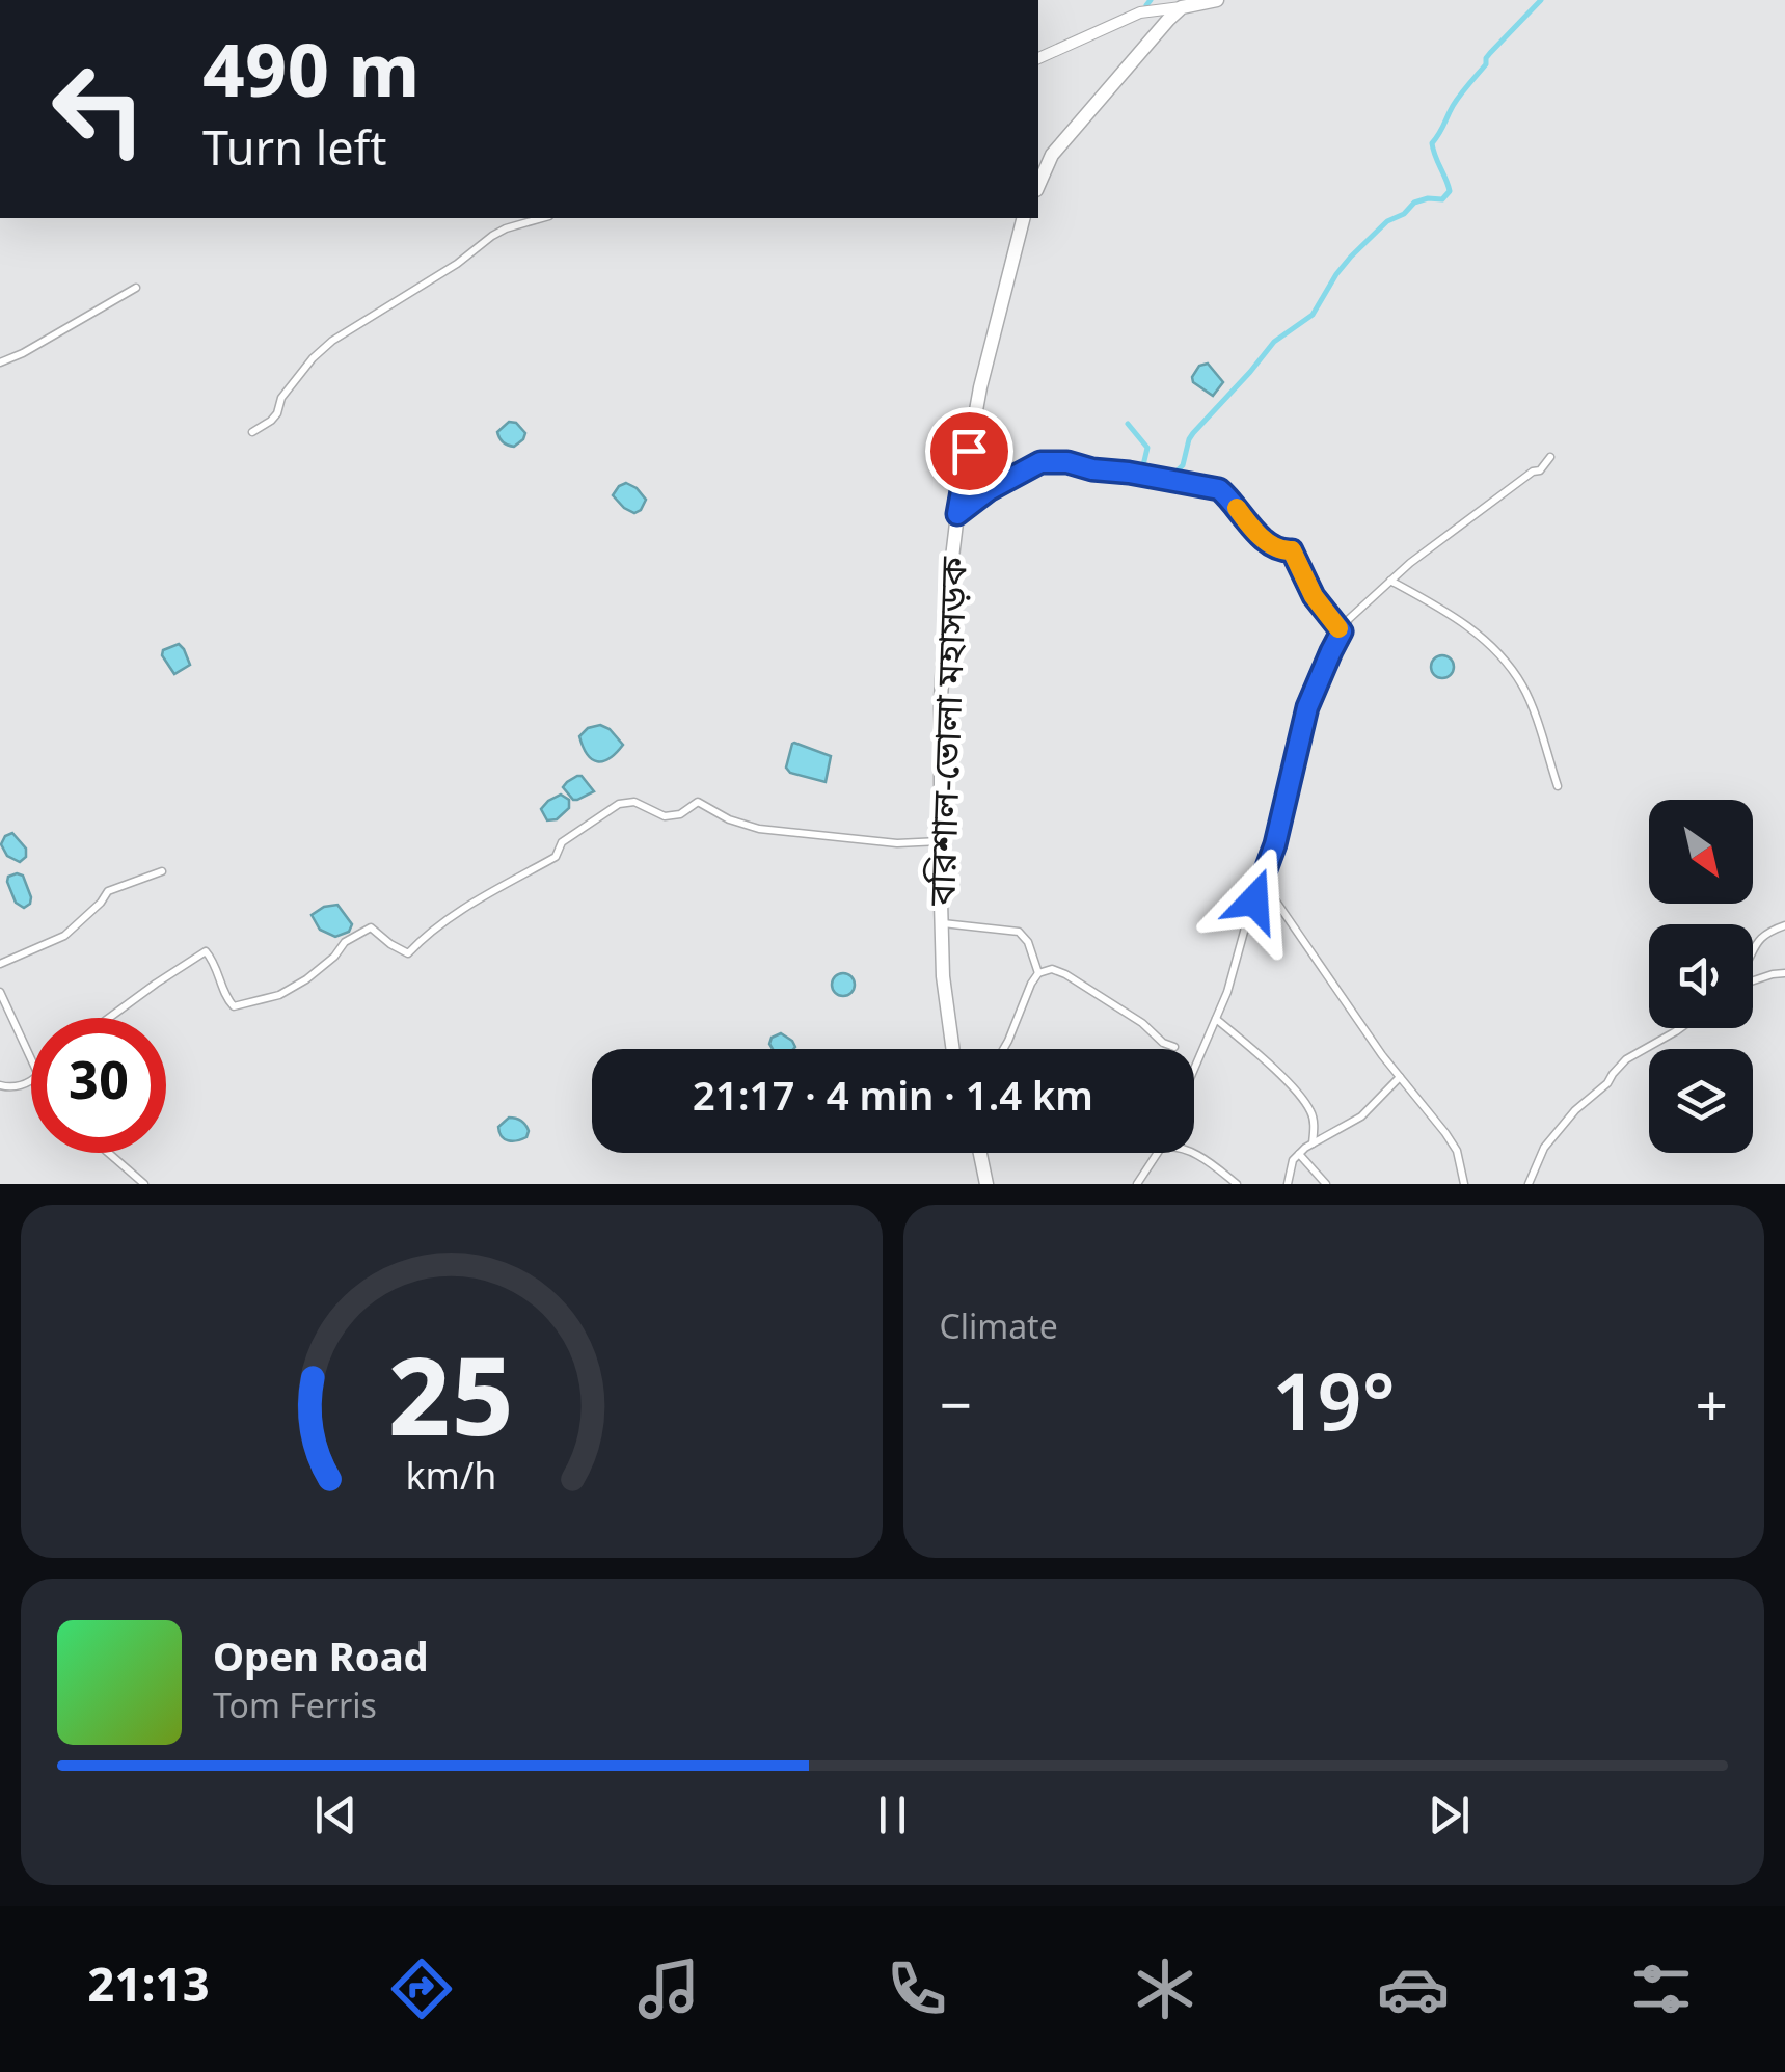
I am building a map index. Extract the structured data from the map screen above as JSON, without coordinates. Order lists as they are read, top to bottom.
{
  "streets": {
    "highway": ["বরিশাল-ভোলা মহাসড়ক"]
  },
  "north": "bottom right",
  "page": {
    "turn": ["490 m", "Turn left"],
    "limit": "30",
    "trip": "21:17 · 4 min · 1.4 km",
    "tile": "Climate",
    "heat": ["−", "19°", "+"],
    "song": ["Open Road", "Tom Ferris"],
    "tabs": "21:13",
    "gauge": ["25", "km/h"]
  }
}
